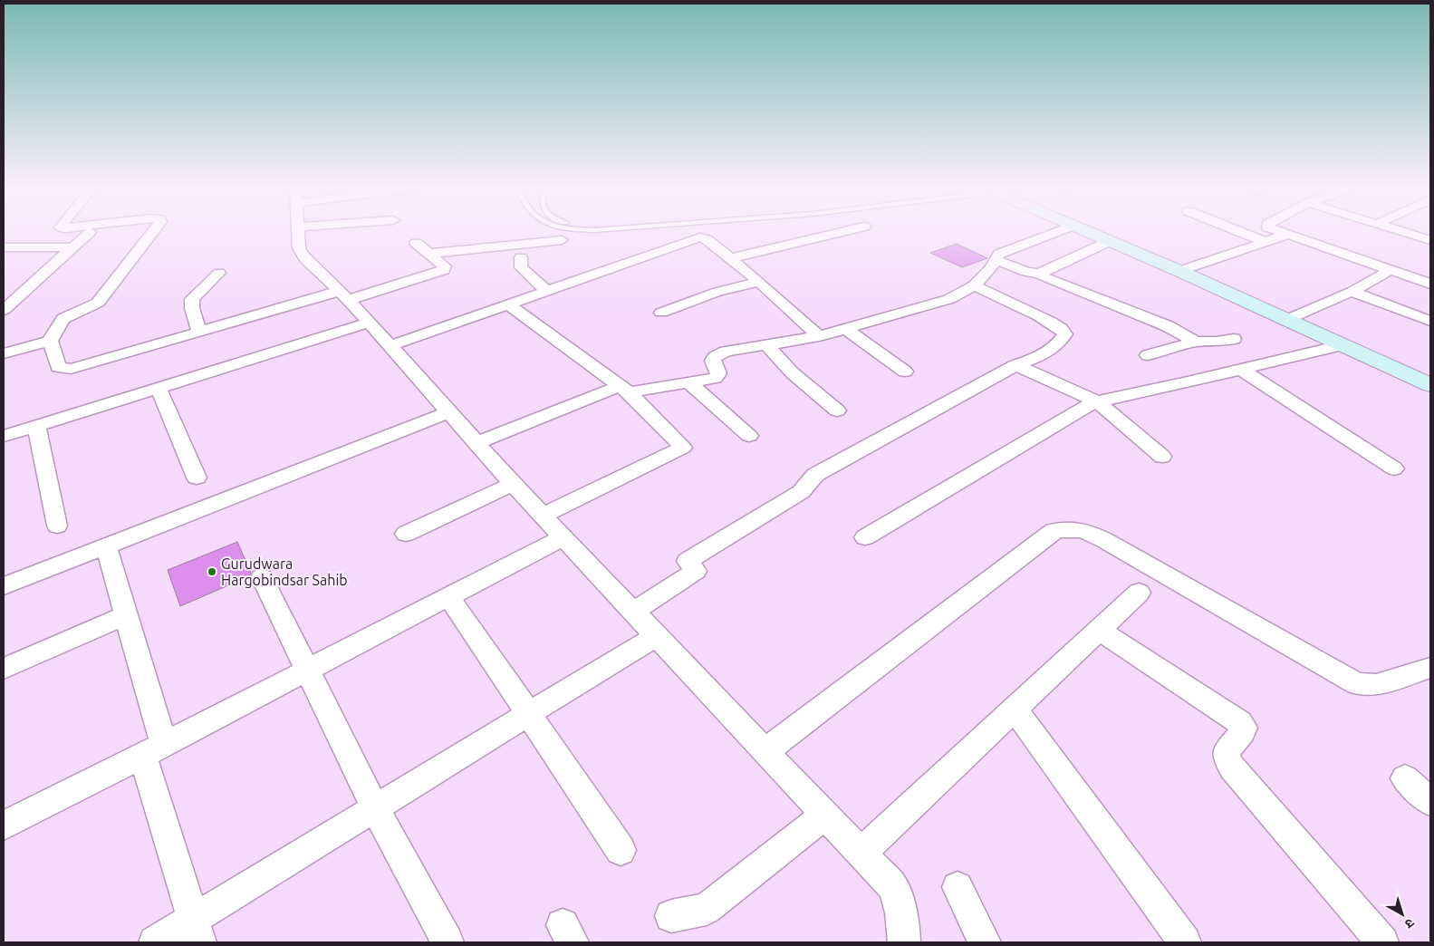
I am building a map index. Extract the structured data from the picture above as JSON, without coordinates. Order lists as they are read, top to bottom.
{
  "places": ["Gurudwara Hargobindsar Sahib"],
  "north": "bottom right"
}
